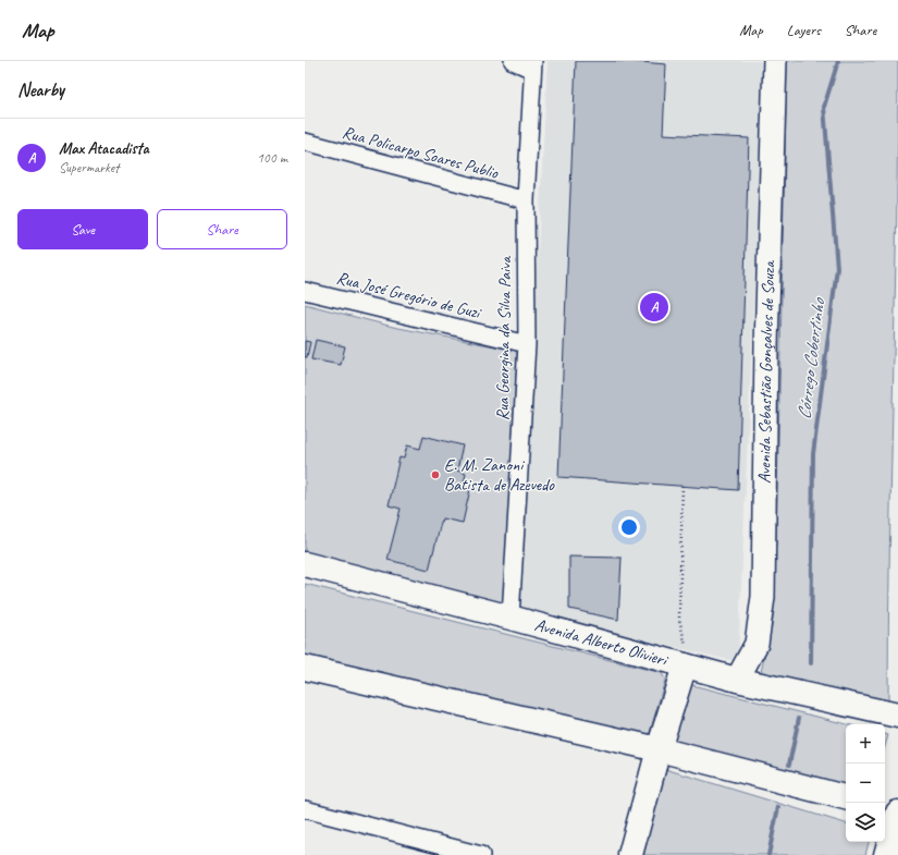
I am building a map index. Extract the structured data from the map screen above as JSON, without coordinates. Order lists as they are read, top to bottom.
{
  "streets": {
    "main road": ["Avenida Sebastião Gonçalves de Souza", "Avenida Alberto Olivieri"],
    "street": ["Rua Policarpo Soares Publio", "Rua José Gregório de Guzi", "Rua Georgina da Silva Paiva"]
  },
  "crossings": [
    ["Rua Policarpo Soares Publio", "Rua Georgina da Silva Paiva"],
    ["Rua José Gregório de Guzi", "Rua Georgina da Silva Paiva"],
    ["Rua Georgina da Silva Paiva", "Avenida Alberto Olivieri"],
    ["Avenida Sebastião Gonçalves de Souza", "Avenida Alberto Olivieri"]
  ],
  "water": ["Córrego Cobertinho"],
  "places": ["E. M. Zanoni Batista de Azevedo"],
  "page": {
    "header": "Map",
    "nav": ["Map", "Layers", "Share"],
    "heading": "Nearby",
    "list": [
      {
        "mark": "A",
        "name": "Max Atacadista",
        "note": "Supermarket",
        "value": "100 m"
      }
    ],
    "buttons": ["Save", "Share"],
    "pins": "A",
    "map_buttons": ["+", "−"]
  }
}
